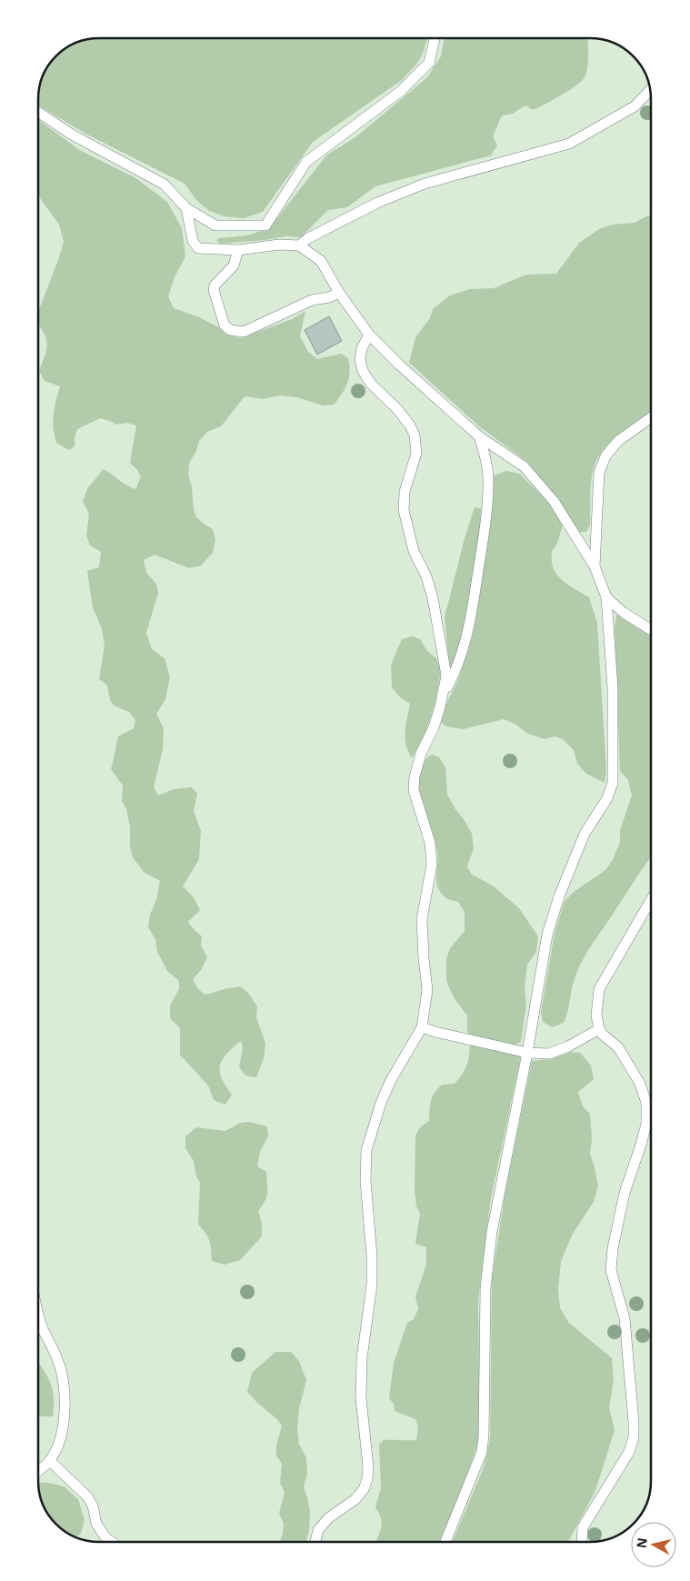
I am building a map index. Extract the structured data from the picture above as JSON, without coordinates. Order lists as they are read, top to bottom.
{
  "north": "left"
}
